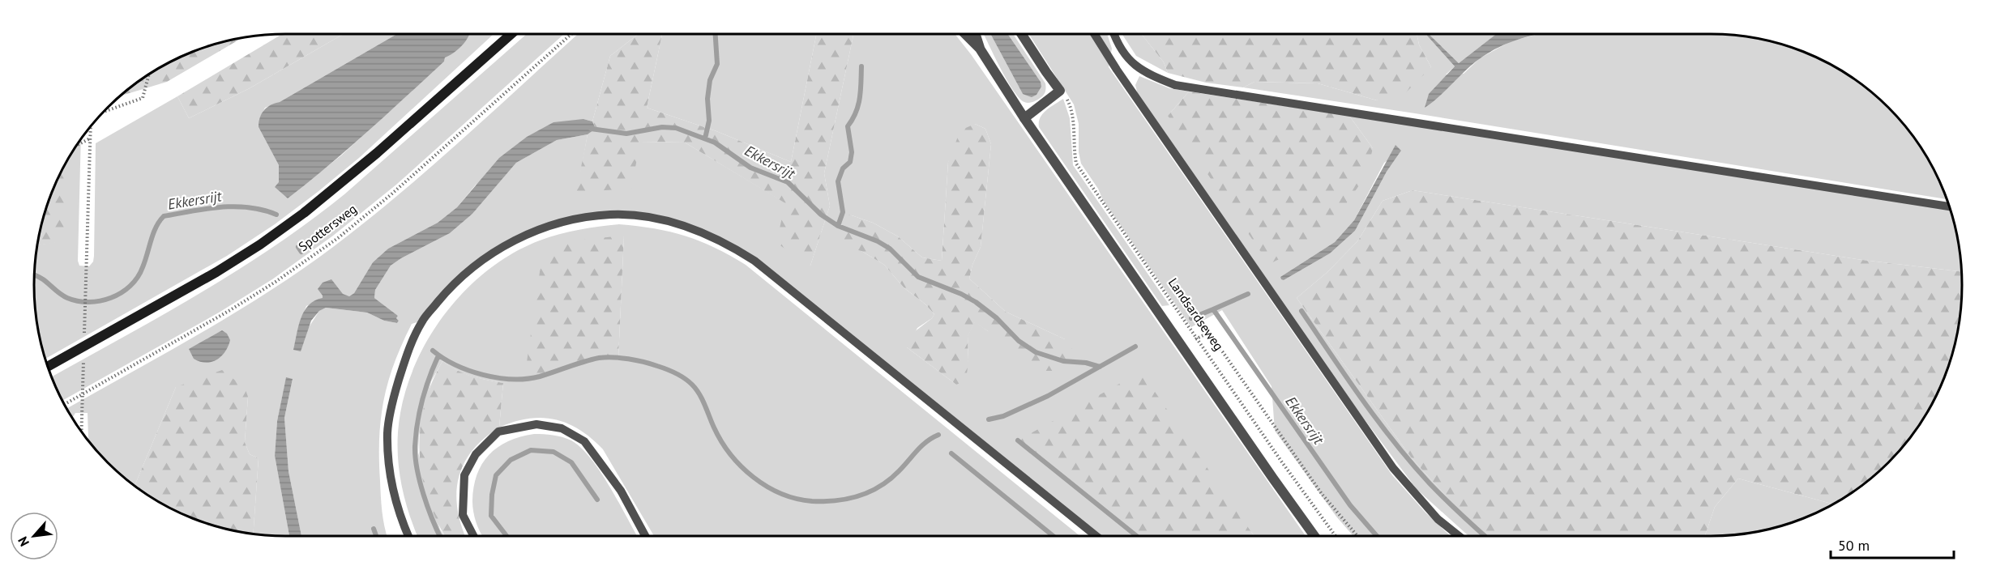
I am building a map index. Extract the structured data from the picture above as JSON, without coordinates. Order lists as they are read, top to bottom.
{
  "streets": {
    "main road": ["Spottersweg"],
    "path": ["Landsardseweg"]
  },
  "water": ["Ekkersrijt"],
  "scale_bar": "50 m",
  "north": "bottom left"
}
